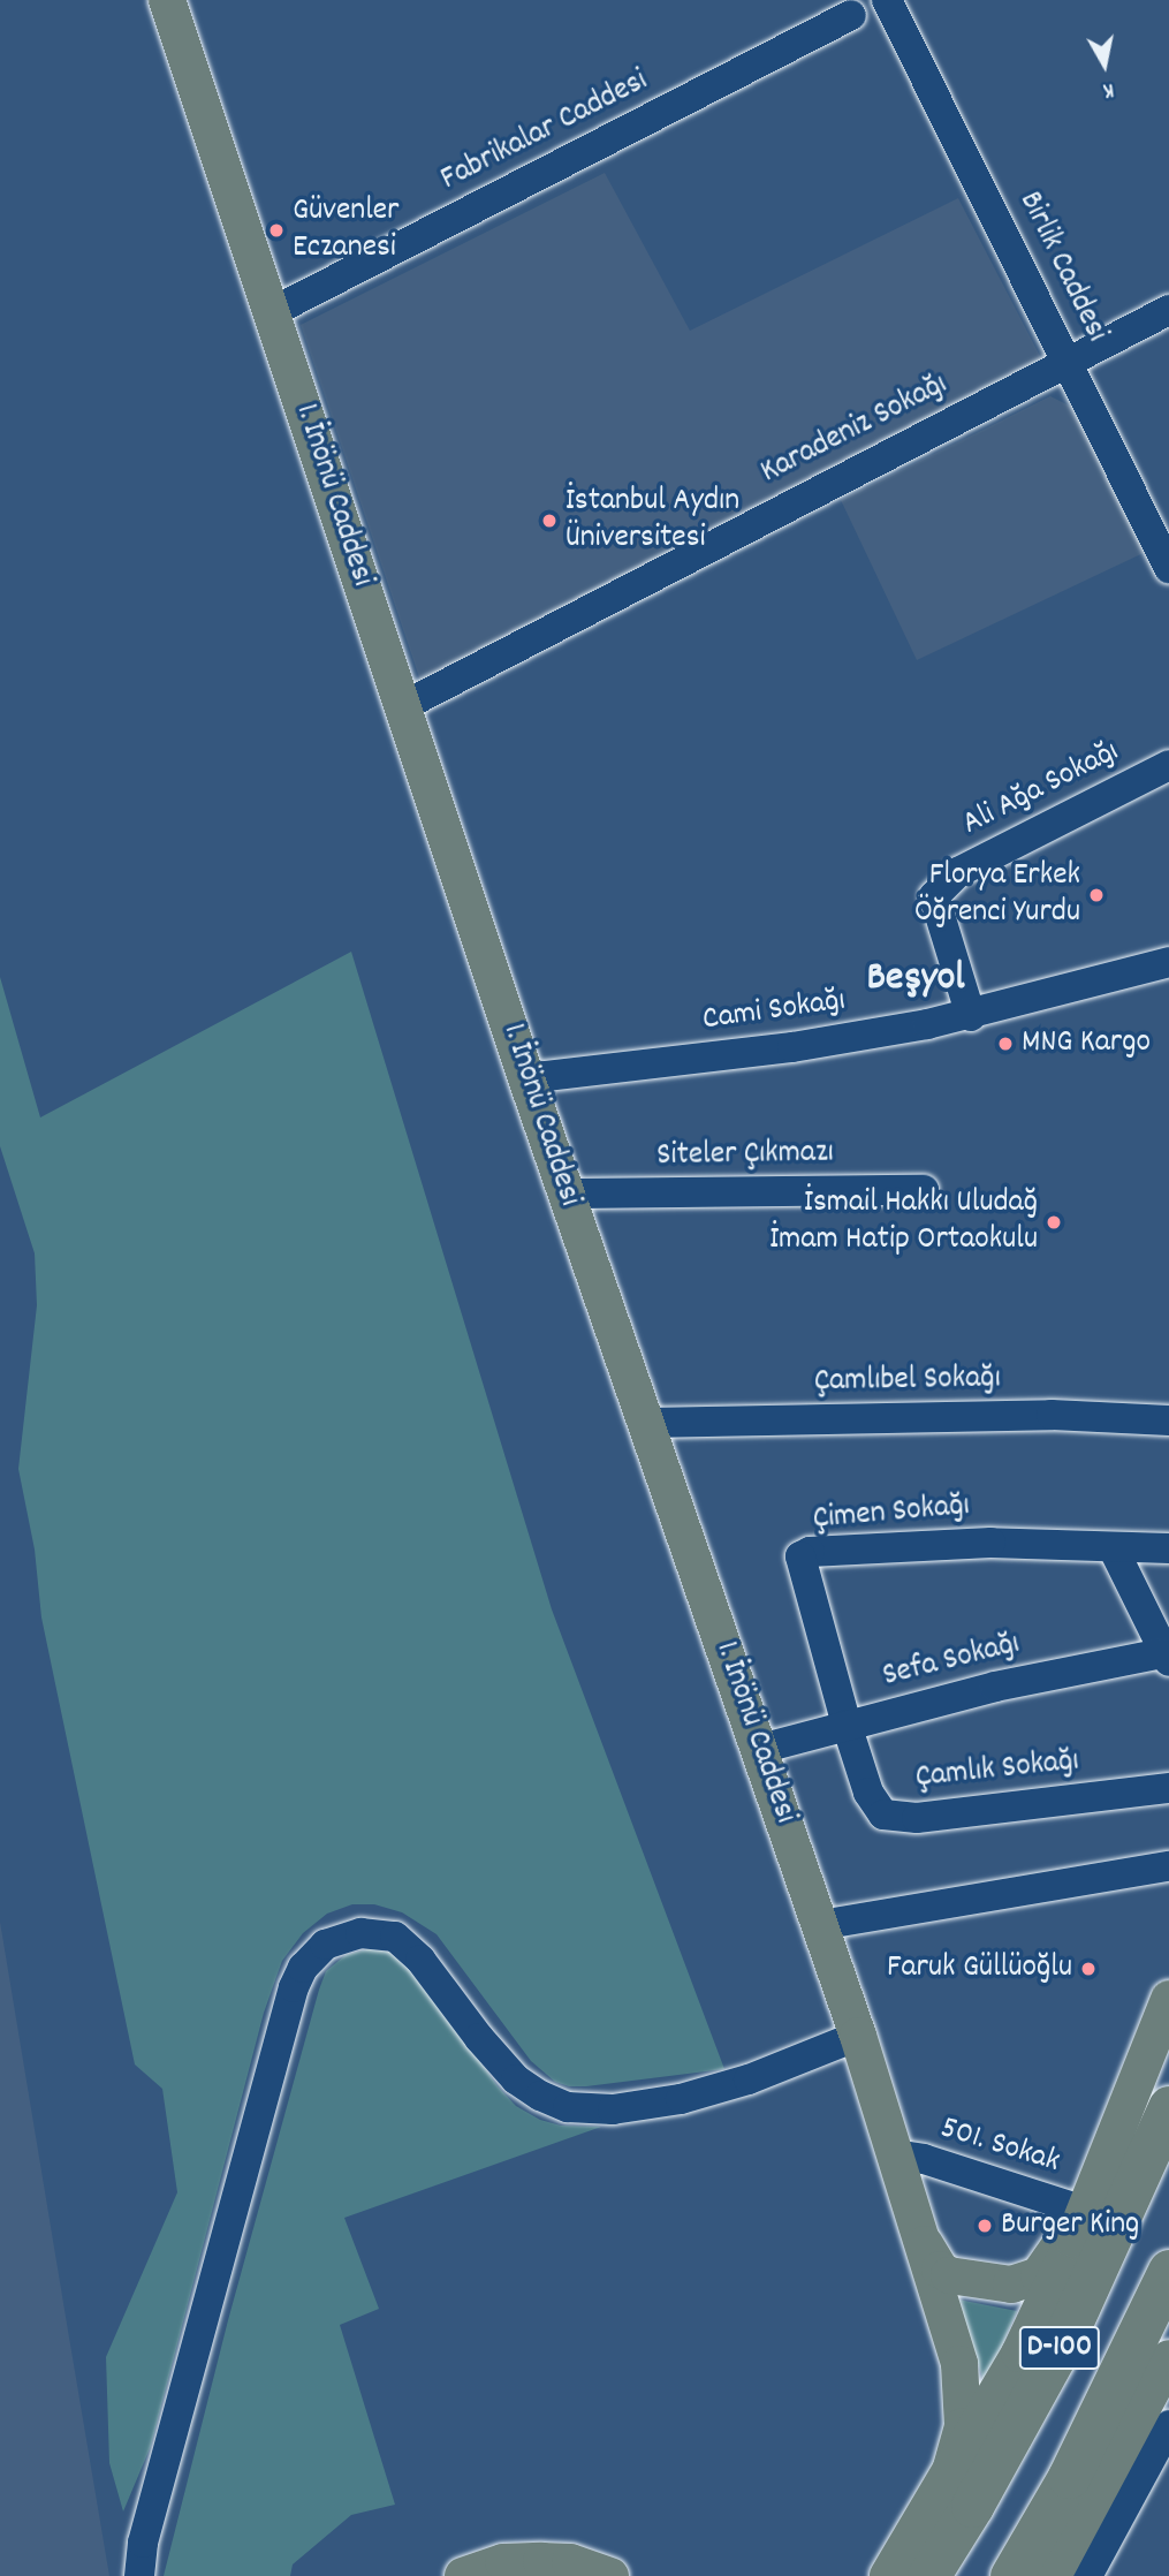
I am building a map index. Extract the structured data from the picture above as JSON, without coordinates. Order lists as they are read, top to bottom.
{
  "streets": {
    "highway": ["D-100"],
    "main road": ["1. İnönü Caddesi"],
    "street": [
      "Fabrikalar Caddesi",
      "Birlik Caddesi",
      "Karadeniz Sokağı",
      "Ali Ağa Sokağı",
      "Cami Sokağı",
      "Siteler Çıkmazı",
      "Çamlıbel Sokağı",
      "Çimen Sokağı",
      "Sefa Sokağı",
      "Çamlık Sokağı",
      "501. Sokak"
    ]
  },
  "crossings": [
    ["Fabrikalar Caddesi", "1. İnönü Caddesi"],
    ["Birlik Caddesi", "Karadeniz Sokağı"],
    ["Karadeniz Sokağı", "1. İnönü Caddesi"],
    ["1. İnönü Caddesi", "Cami Sokağı"],
    ["1. İnönü Caddesi", "Siteler Çıkmazı"],
    ["1. İnönü Caddesi", "Çamlıbel Sokağı"],
    ["1. İnönü Caddesi", "Sefa Sokağı"],
    ["1. İnönü Caddesi", "501. Sokak"],
    ["Ali Ağa Sokağı", "Cami Sokağı"],
    ["Çimen Sokağı", "Sefa Sokağı"],
    ["Çimen Sokağı", "Çamlık Sokağı"],
    ["Sefa Sokağı", "Çamlık Sokağı"]
  ],
  "districts": ["Beşyol"],
  "places": [
    "Güvenler Eczanesi",
    "İstanbul Aydın Üniversitesi",
    "Florya Erkek Öğrenci Yurdu",
    "MNG Kargo",
    "İsmail Hakkı Uludağ İmam Hatip Ortaokulu",
    "Faruk Güllüoğlu",
    "Burger King"
  ],
  "north": "bottom"
}
